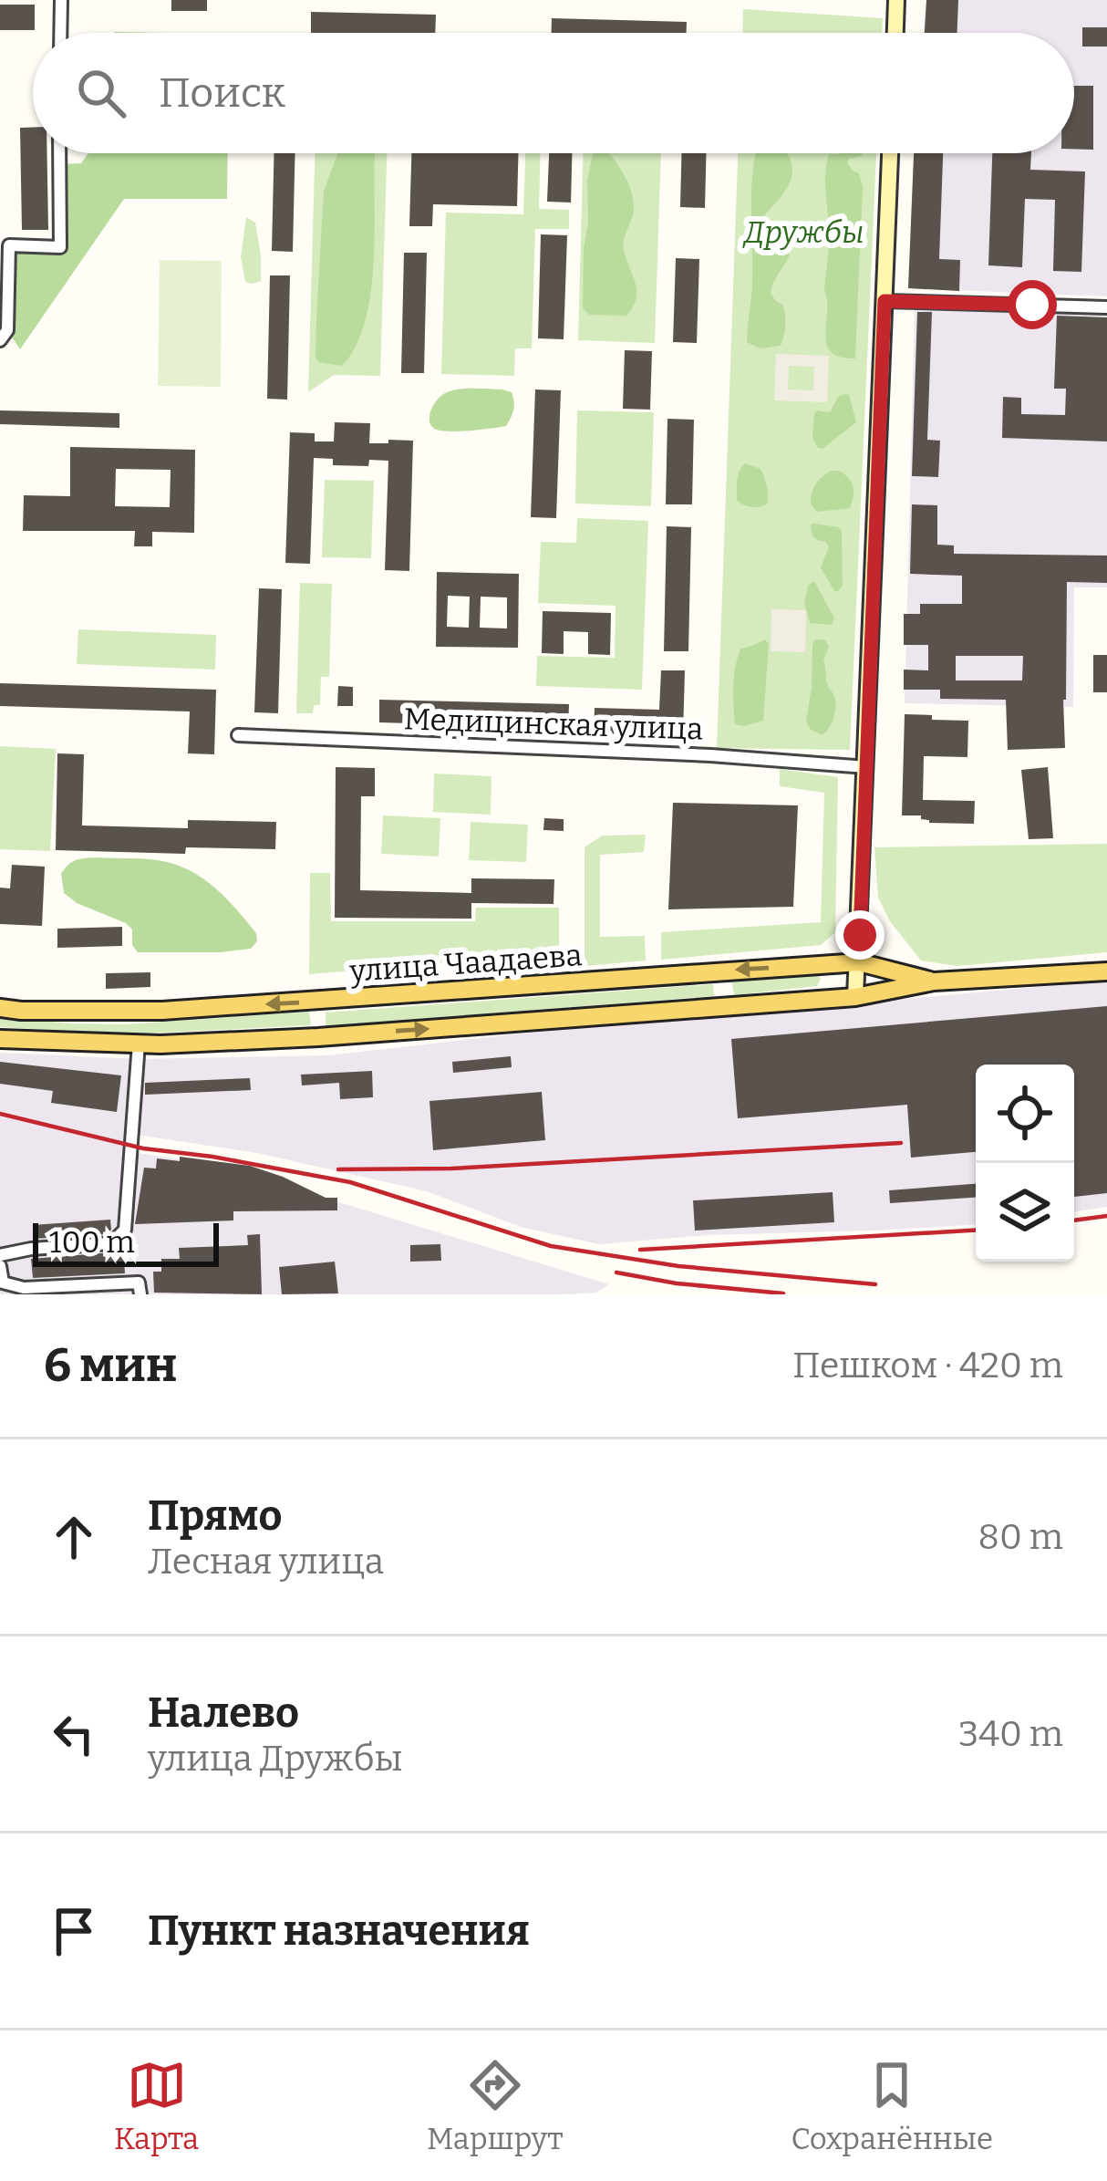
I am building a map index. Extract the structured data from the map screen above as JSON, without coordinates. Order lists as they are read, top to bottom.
{
  "streets": {
    "main road": ["улица Чаадаева"],
    "street": ["Медицинская улица"]
  },
  "parks": ["Дружбы"],
  "scale_bar": "100 m",
  "page": {
    "search": "Поиск",
    "scale": "100 m",
    "heading": ["6 мин", "Пешком · 420 m"],
    "list": [
      ["Прямо", "Лесная улица", "80 m"],
      ["Налево", "улица Дружбы", "340 m"],
      "Пункт назначения"
    ],
    "nav": ["Карта", "Маршрут", "Сохранённые"]
  }
}
